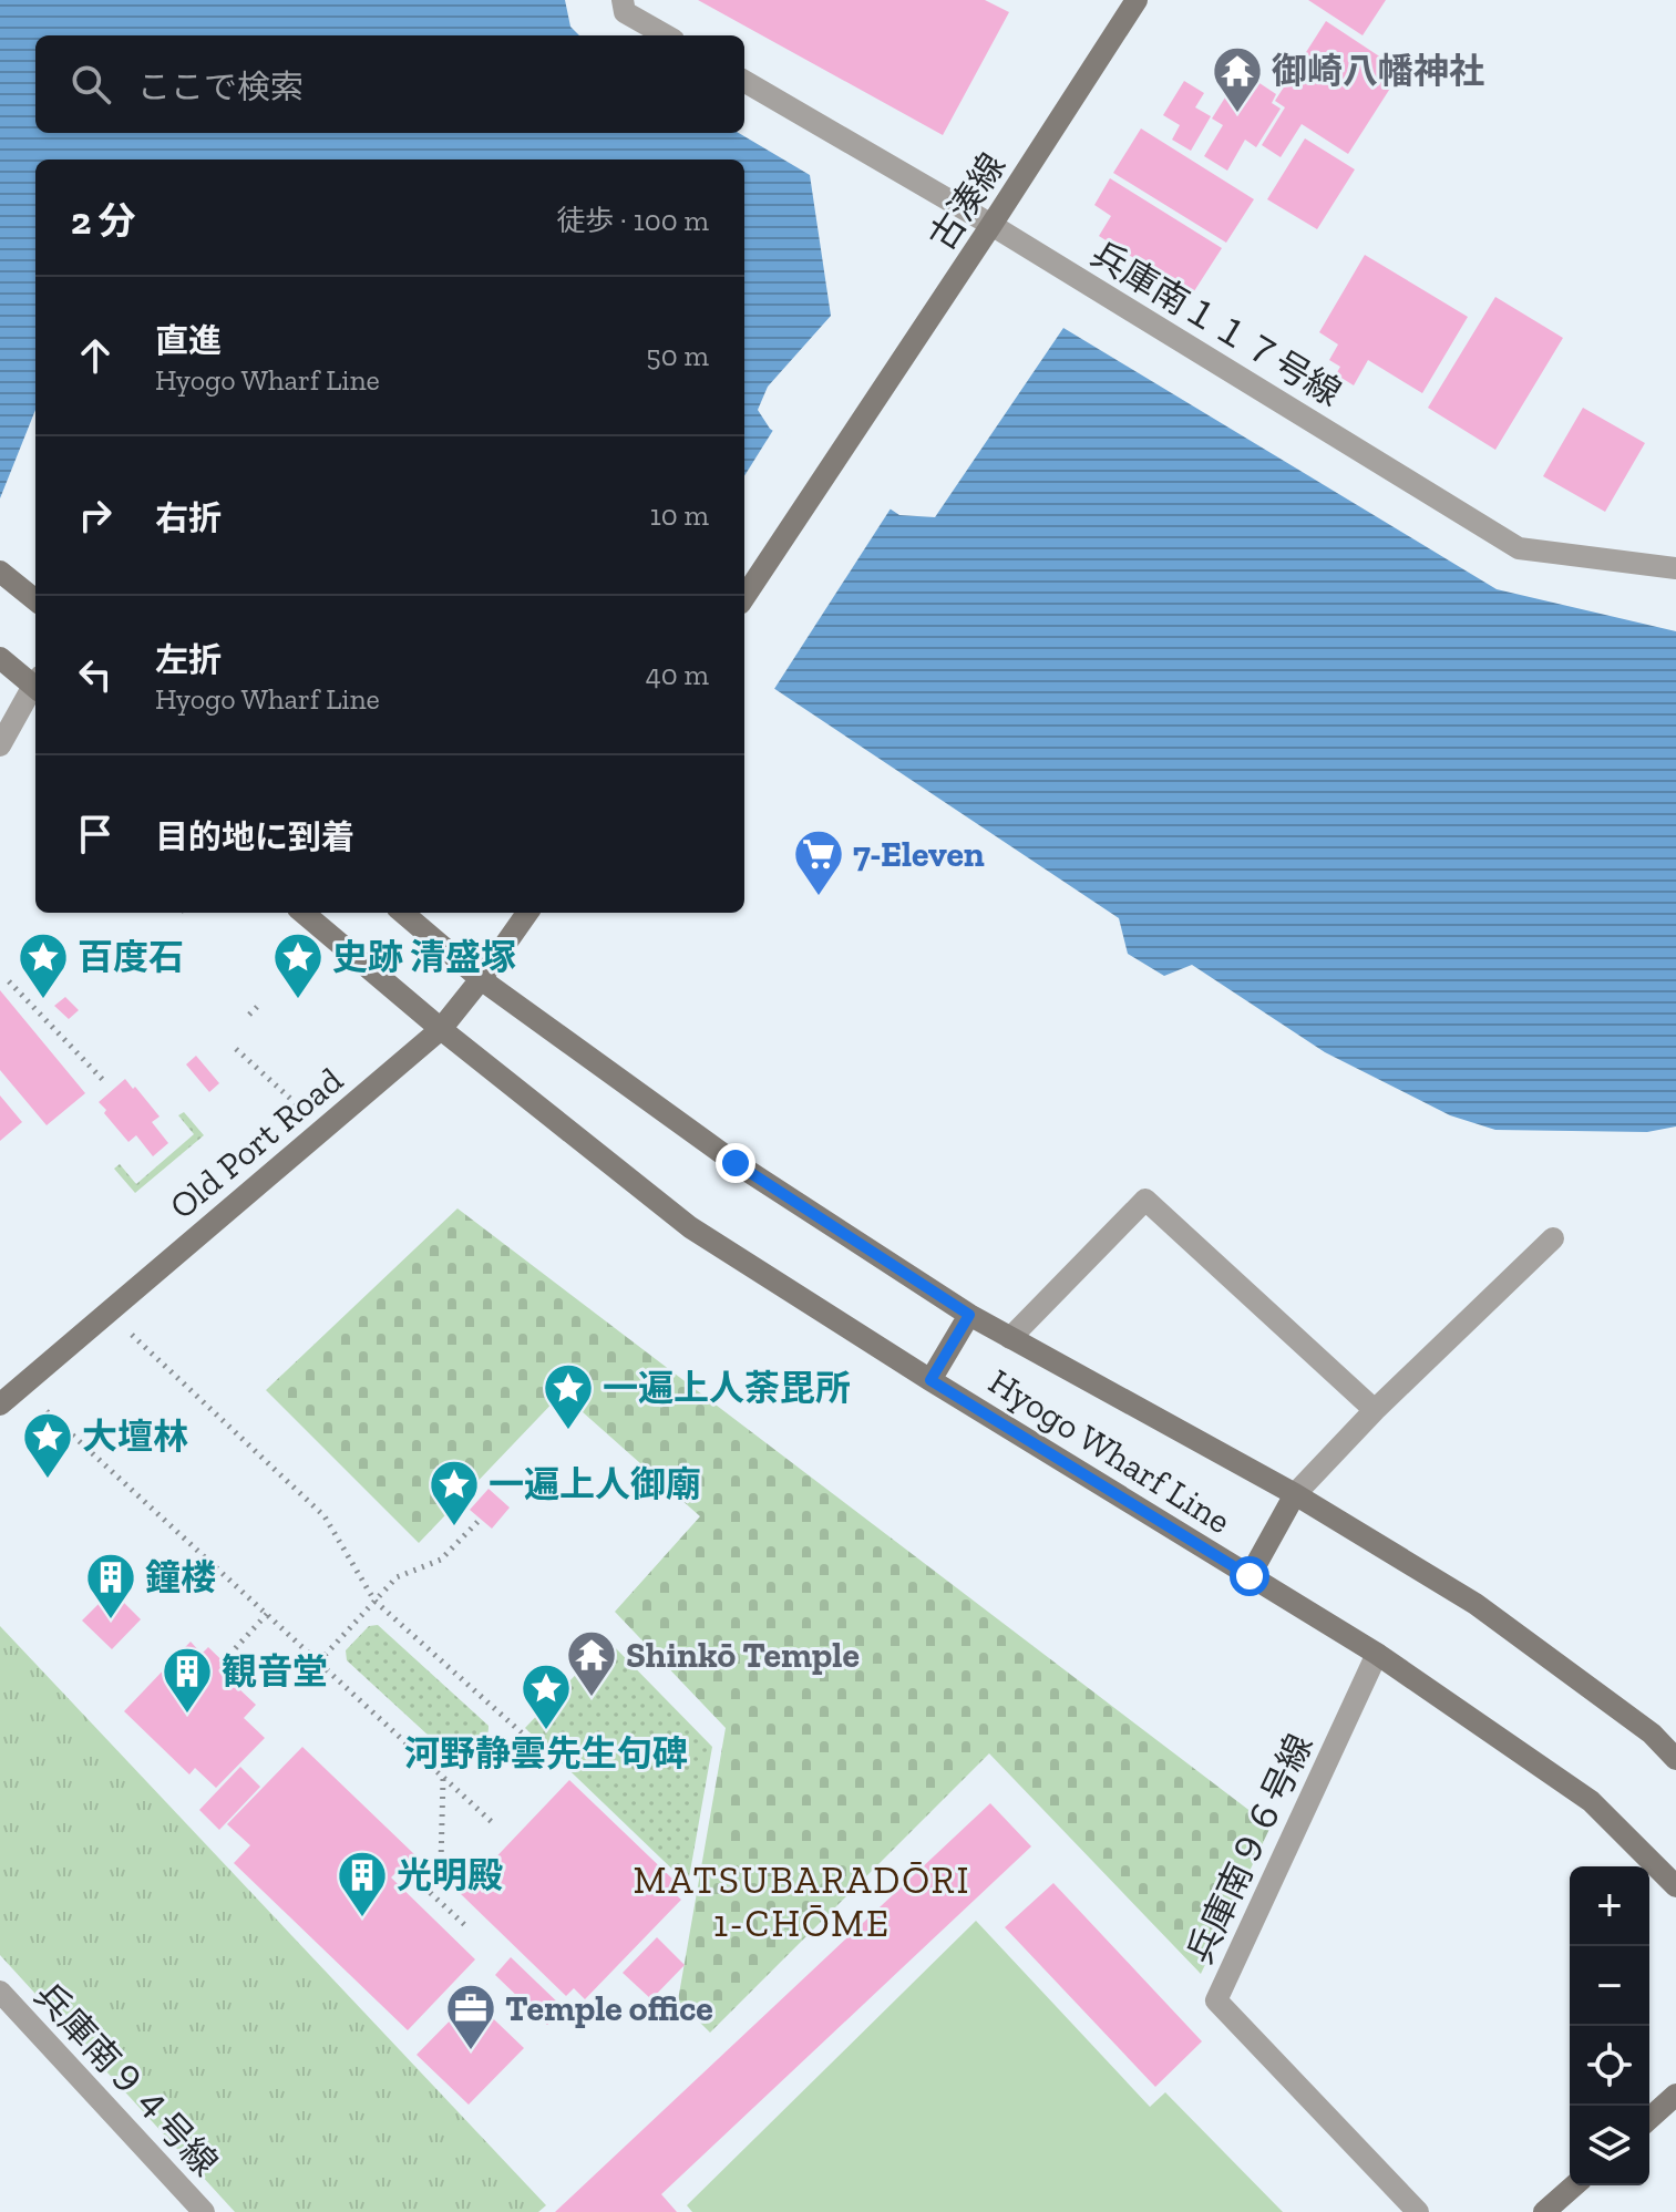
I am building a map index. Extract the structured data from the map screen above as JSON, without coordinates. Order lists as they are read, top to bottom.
{
  "streets": {
    "main road": ["古湊線", "Old Port Road", "Hyogo Wharf Line"],
    "street": ["兵庫南１１７号線", "兵庫南９６号線", "兵庫南９４号線"]
  },
  "crossings": [
    ["古湊線", "兵庫南１１７号線"],
    ["Old Port Road", "Hyogo Wharf Line"],
    ["Hyogo Wharf Line", "兵庫南９６号線"]
  ],
  "districts": ["MATSUBARADŌRI 1-CHŌME"],
  "places": {
    "temple": ["御崎八幡神社", "Shinkō Temple"],
    "supermarket": ["7-Eleven"],
    "place": [
      "百度石",
      "史跡 清盛塚",
      "一遍上人荼毘所",
      "大壇林",
      "一遍上人御廟",
      "河野静雲先生句碑"
    ],
    "building": ["鐘楼", "観音堂", "光明殿"],
    "office": ["Temple office"]
  },
  "page": {
    "search": "ここで検索",
    "heading": ["2 分", "徒歩 · 100 m"],
    "list": [
      ["直進", "Hyogo Wharf Line", "50 m"],
      ["右折", "10 m"],
      ["左折", "Hyogo Wharf Line", "40 m"],
      "目的地に到着"
    ],
    "map_buttons": ["+", "−"]
  }
}
